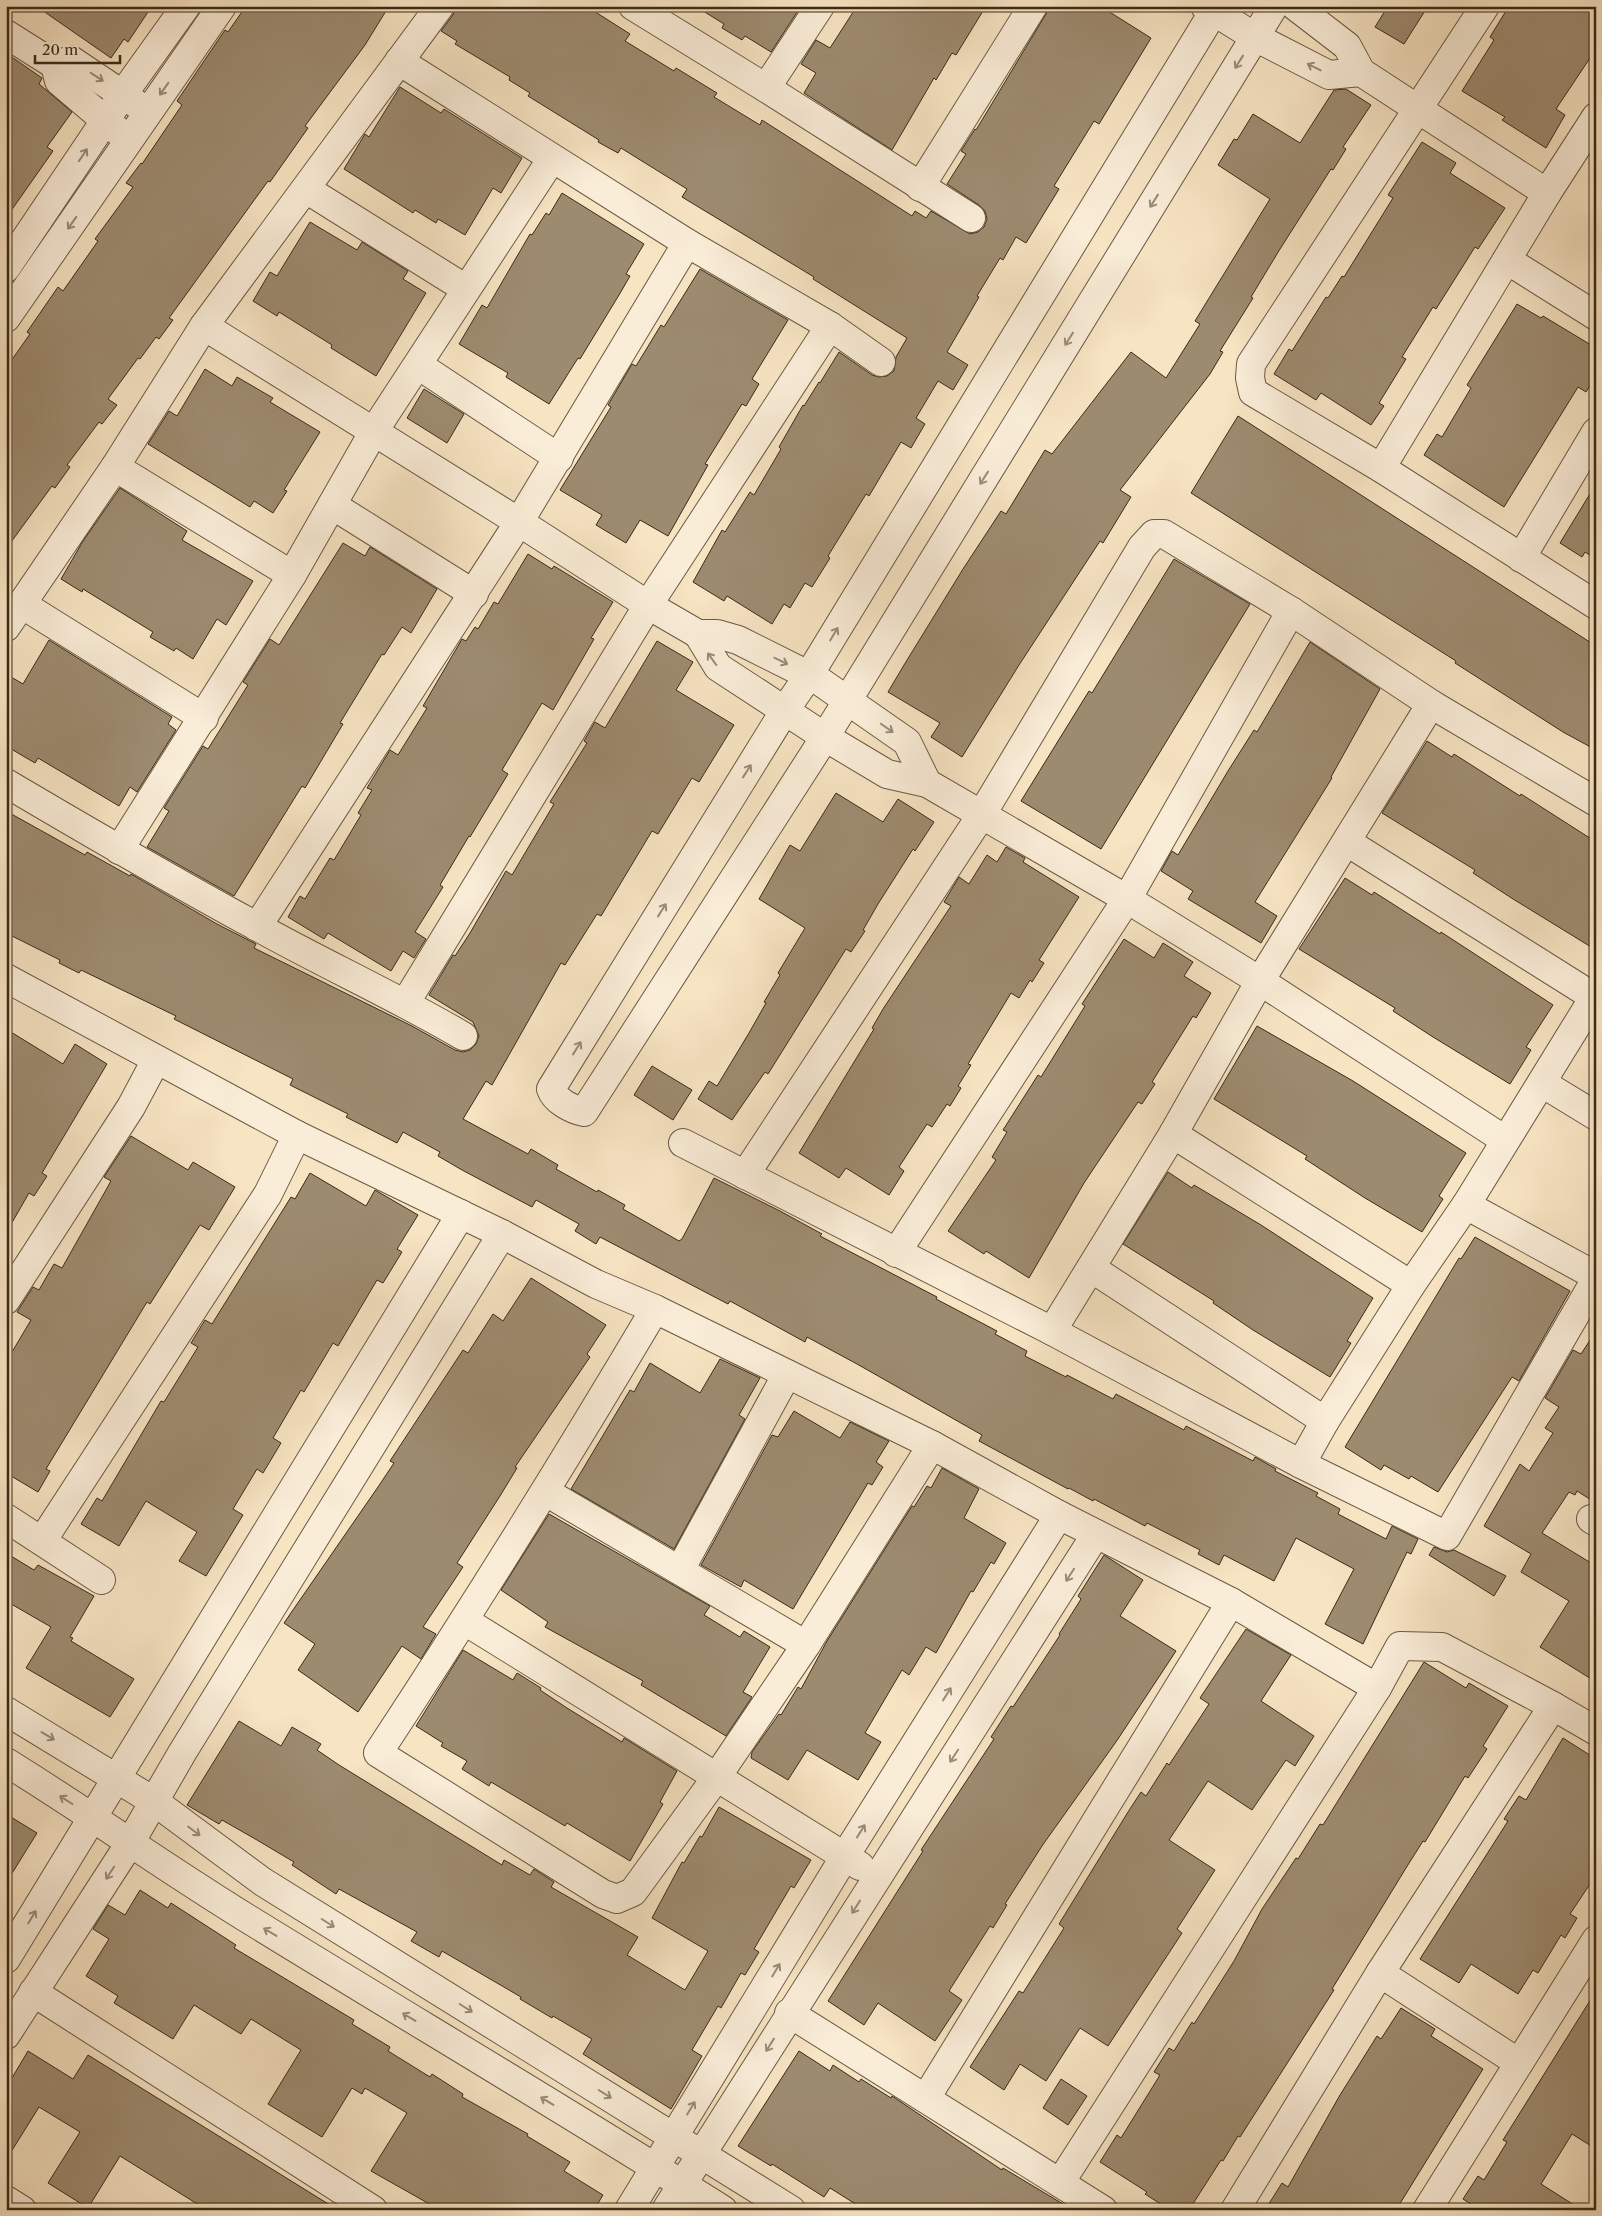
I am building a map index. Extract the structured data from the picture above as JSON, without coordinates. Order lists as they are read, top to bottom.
{
  "scale_bar": "20 m"
}
